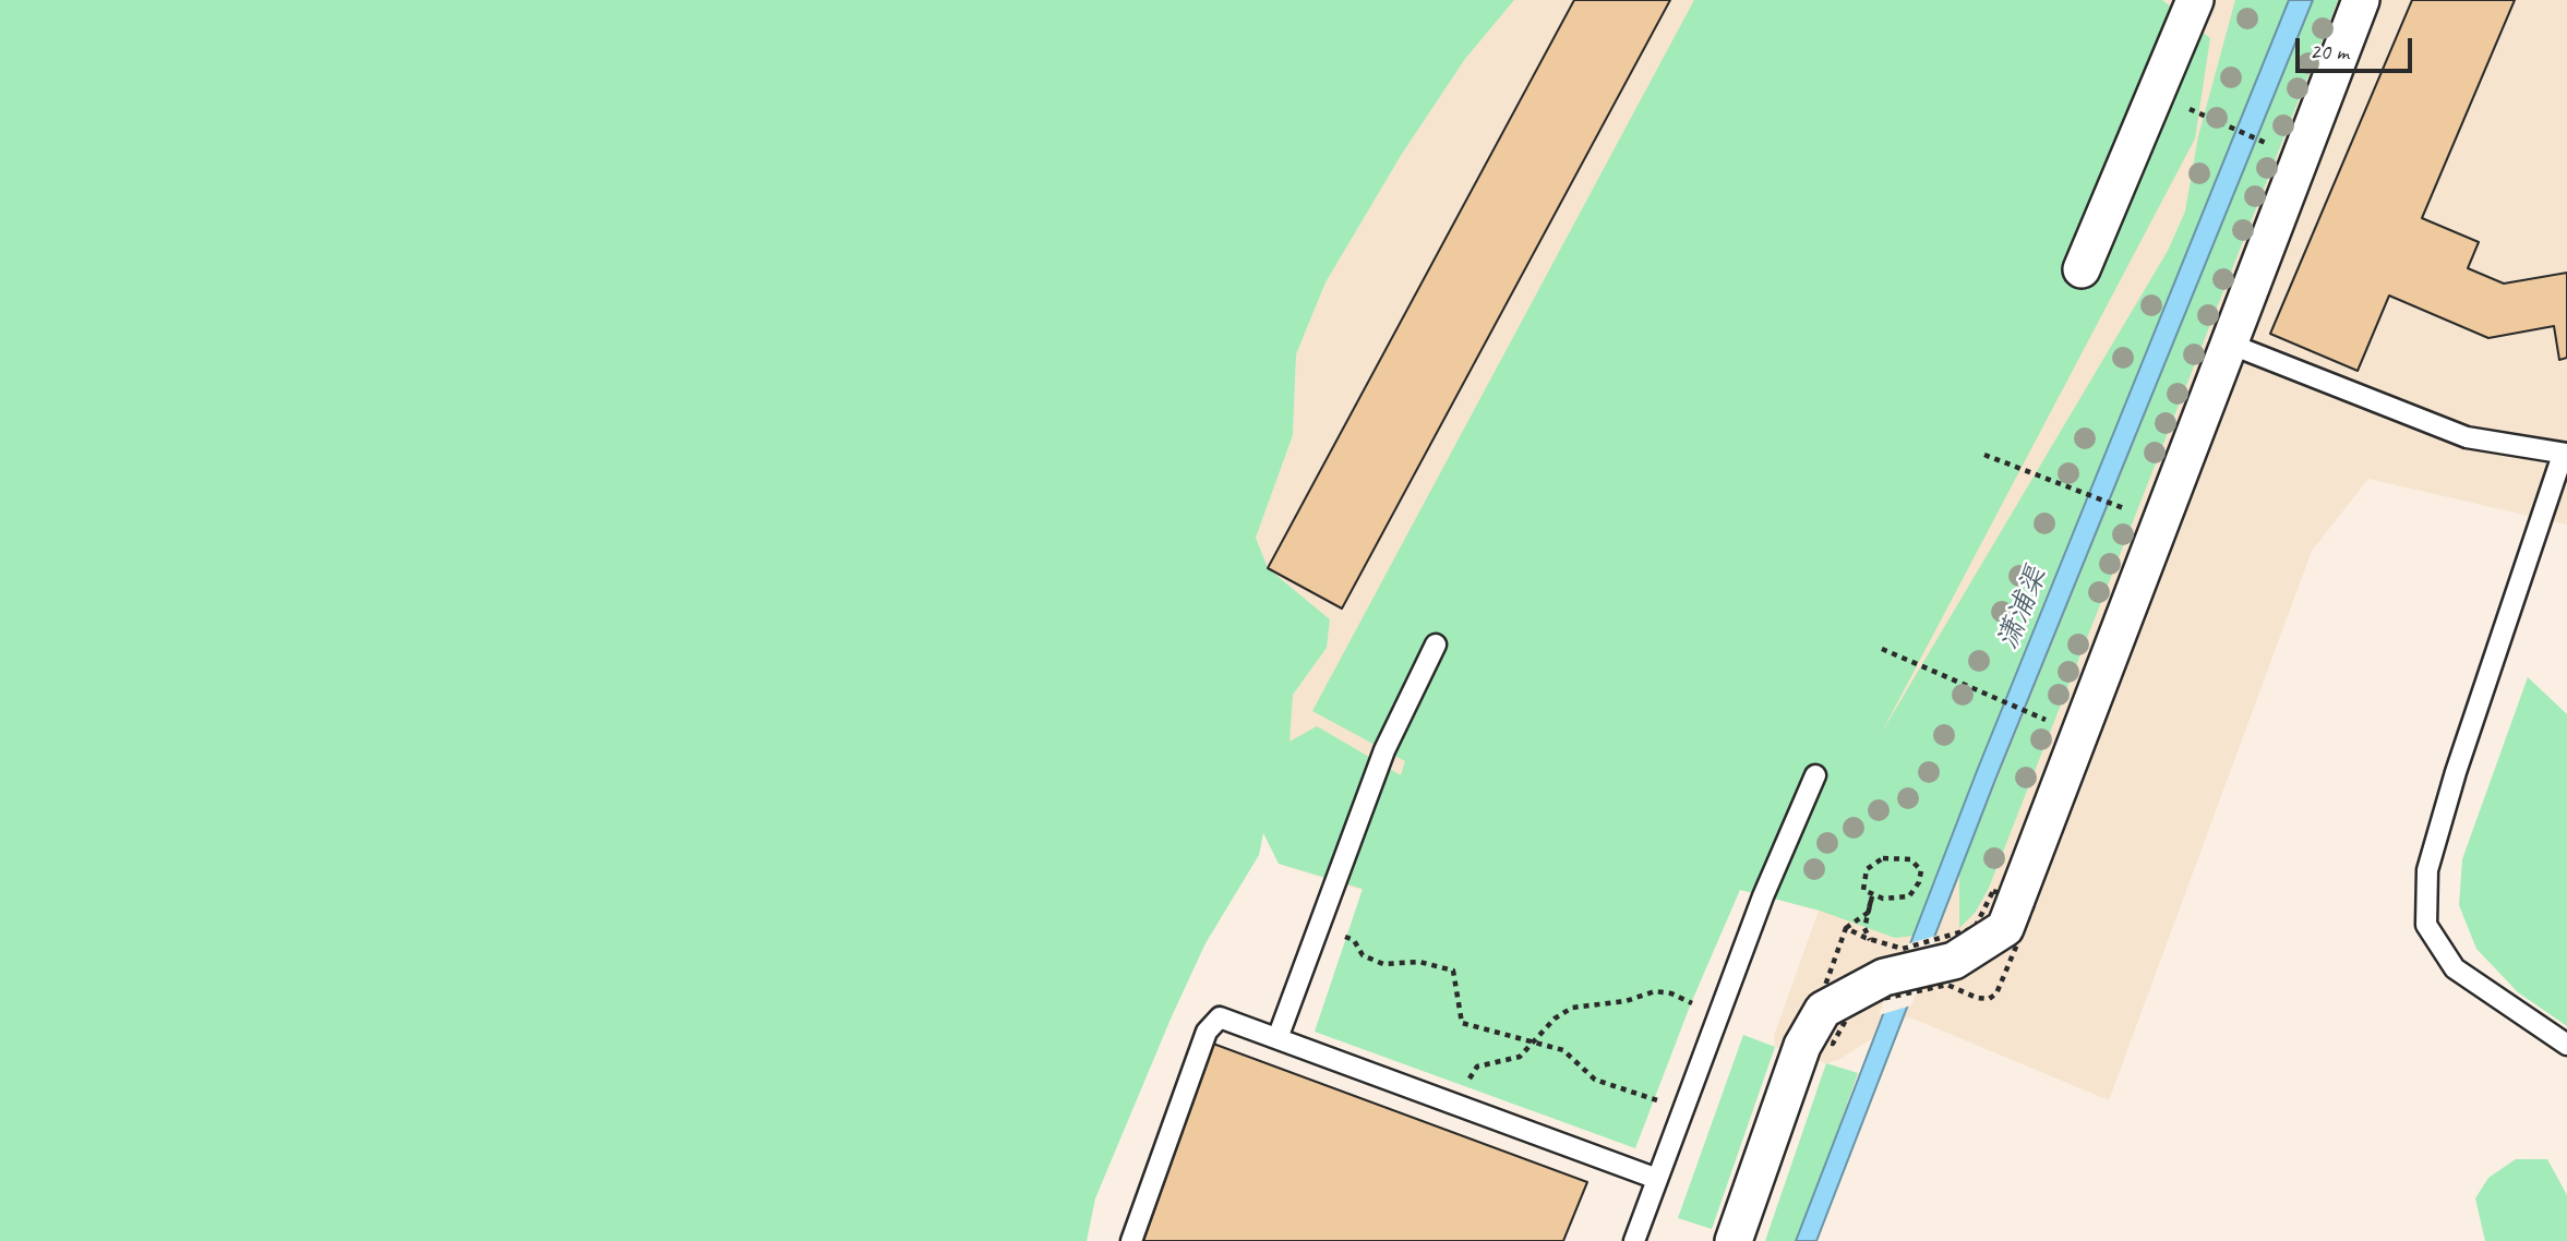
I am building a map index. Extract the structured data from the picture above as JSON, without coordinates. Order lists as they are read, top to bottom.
{
  "water": ["潇浦渠"],
  "scale_bar": "20 m"
}
